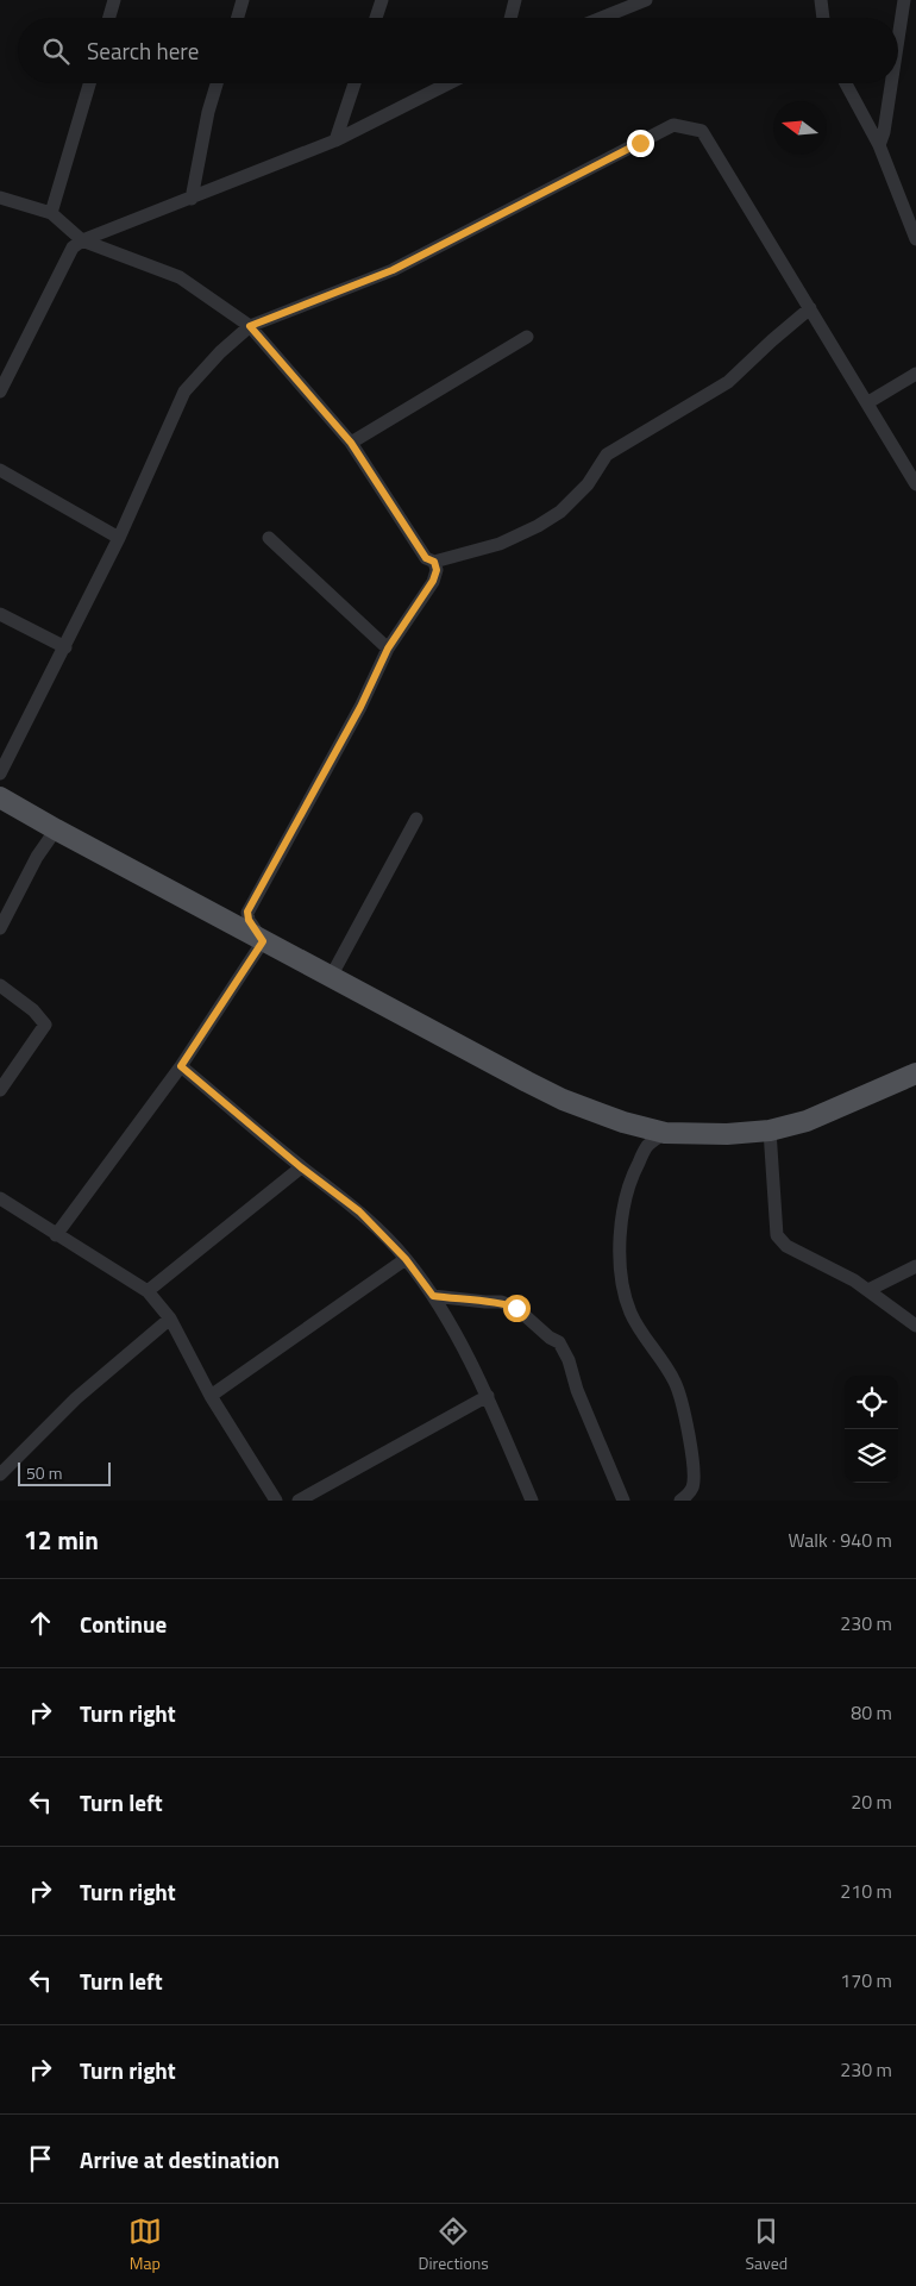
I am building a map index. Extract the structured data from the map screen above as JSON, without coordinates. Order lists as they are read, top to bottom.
{
  "scale_bar": "50 m",
  "north": "left",
  "page": {
    "search": "Search here",
    "scale": "50 m",
    "heading": ["12 min", "Walk · 940 m"],
    "list": [
      ["Continue", "230 m"],
      ["Turn right", "80 m"],
      ["Turn left", "20 m"],
      ["Turn right", "210 m"],
      ["Turn left", "170 m"],
      ["Turn right", "230 m"],
      "Arrive at destination"
    ],
    "nav": ["Map", "Directions", "Saved"]
  }
}
